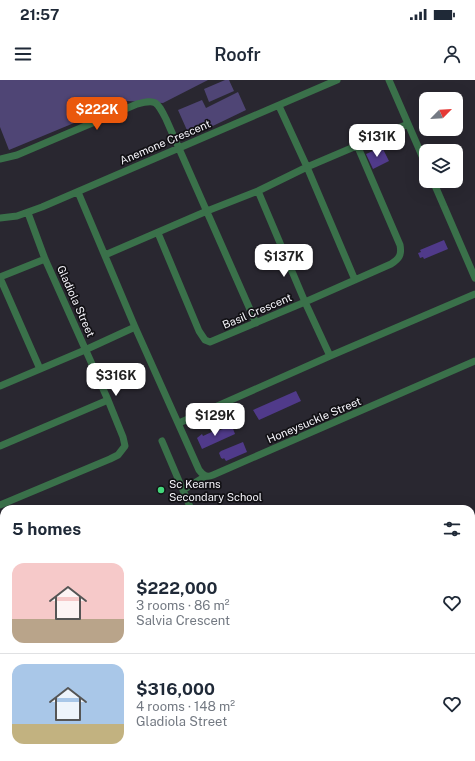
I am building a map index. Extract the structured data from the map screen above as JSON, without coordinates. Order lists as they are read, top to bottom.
{
  "streets": {
    "street": [
      "Anemone Crescent",
      "Gladiola Street",
      "Basil Crescent",
      "Honeysuckle Street"
    ]
  },
  "crossings": [
    ["Anemone Crescent", "Gladiola Street"]
  ],
  "places": ["Sc Kearns Secondary School"],
  "north": "top right",
  "page": {
    "status": "21:57",
    "header": "Roofr",
    "price": [
      "$222K",
      "$131K",
      "$137K",
      "$316K",
      "$129K"
    ],
    "heading": "5 homes",
    "list": [
      {
        "name": "$222,000",
        "note": "3 rooms · 86 m² · Salvia Crescent"
      },
      {
        "name": "$316,000",
        "note": "4 rooms · 148 m² · Gladiola Street"
      }
    ]
  }
}
